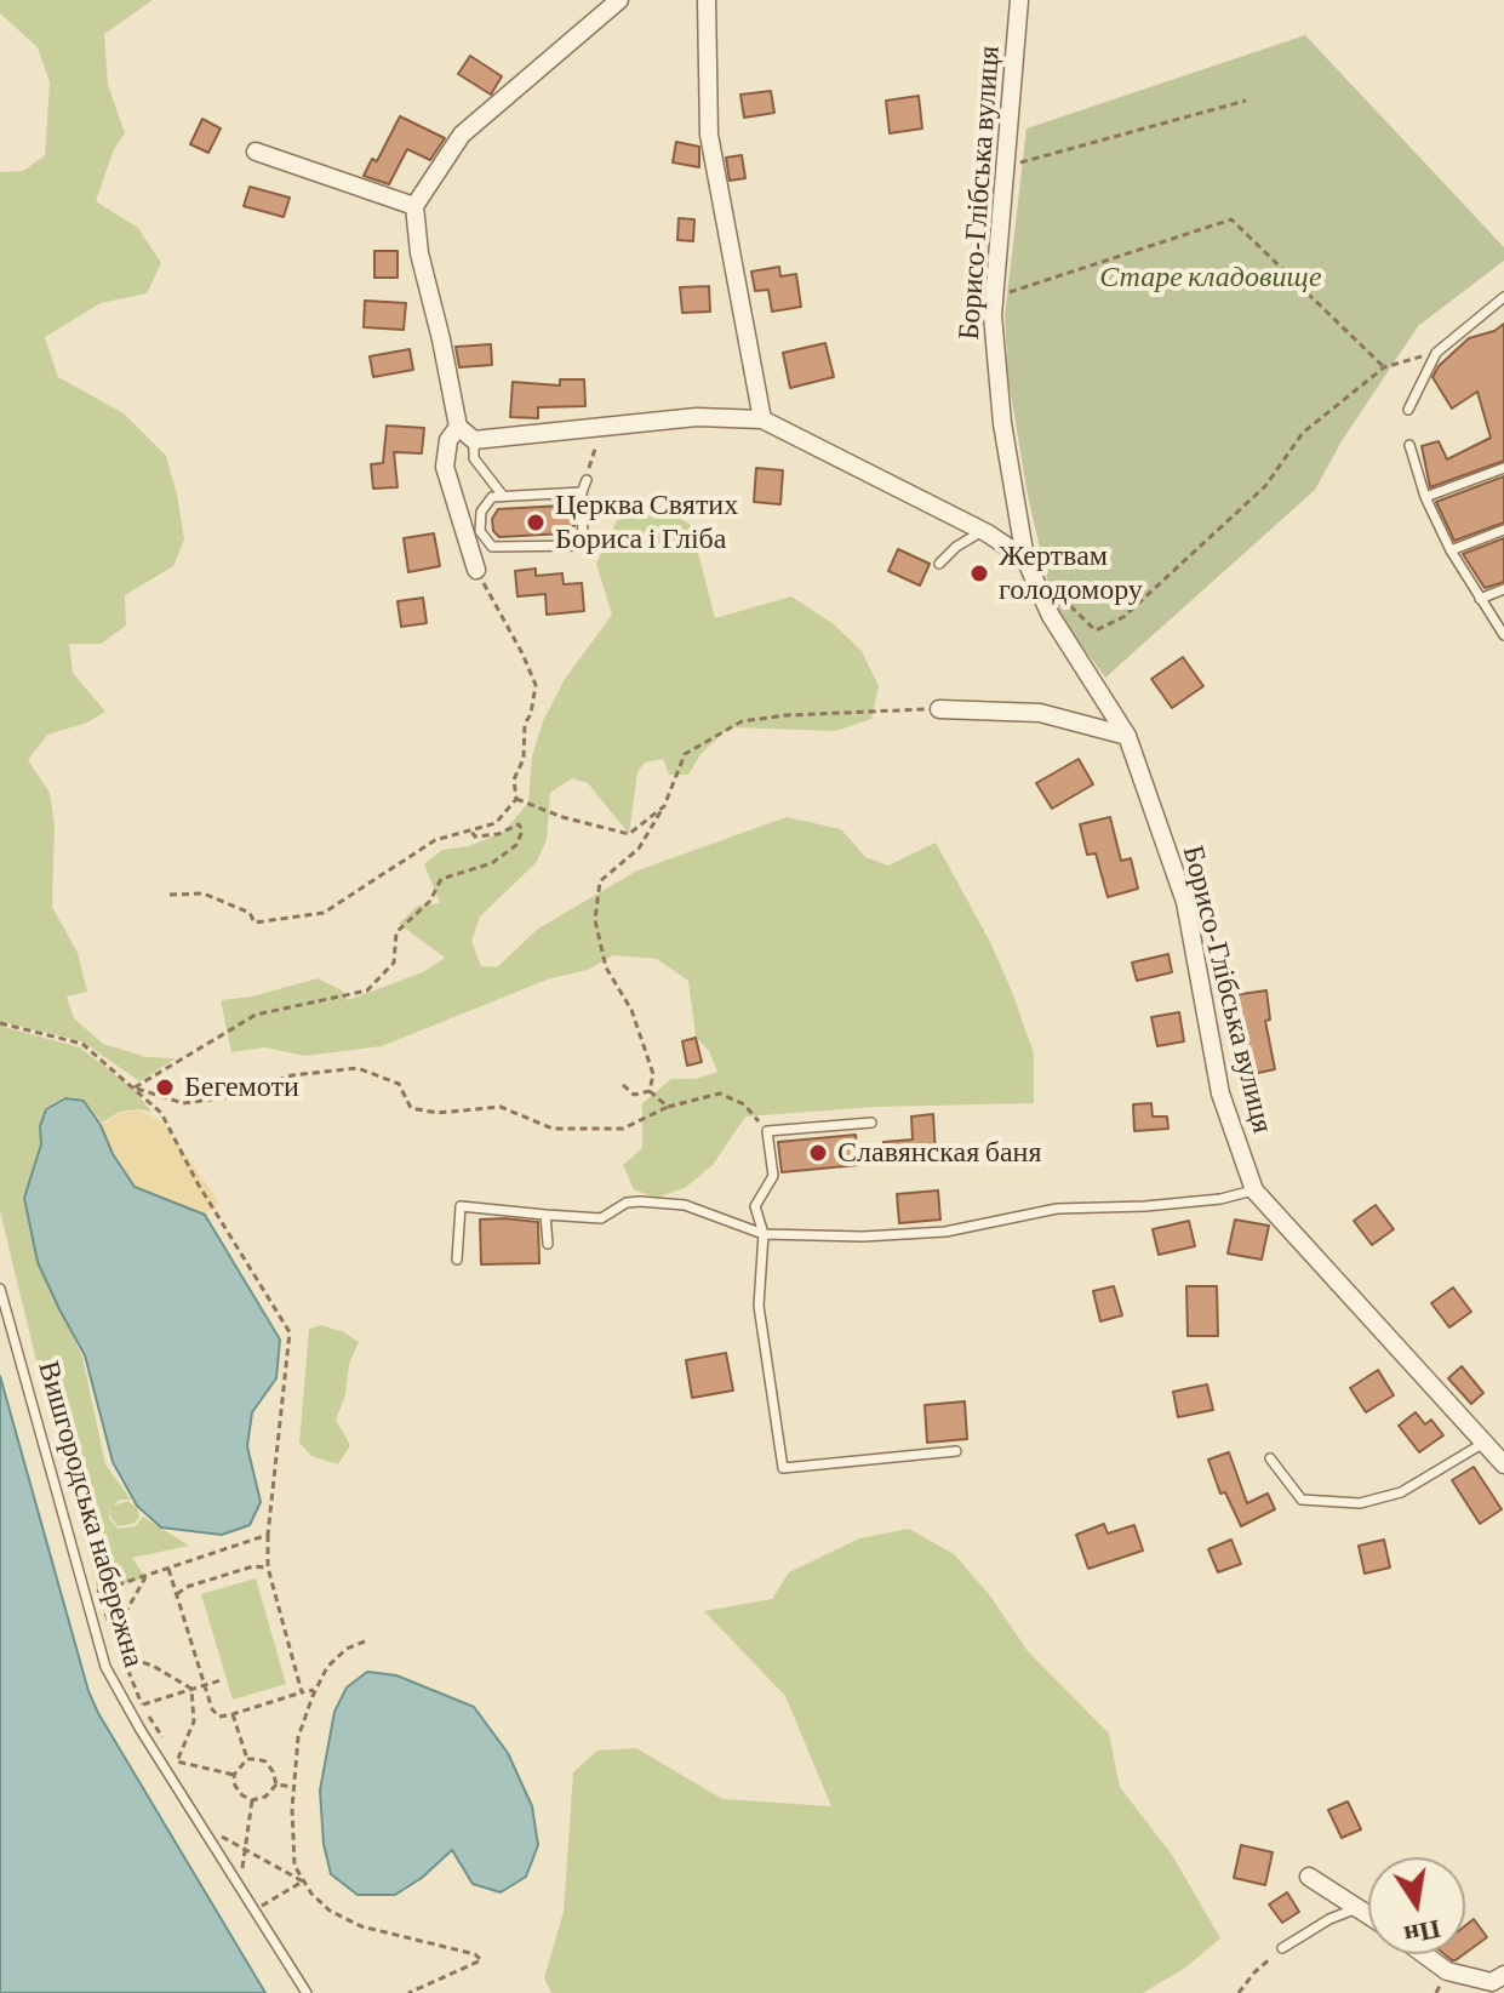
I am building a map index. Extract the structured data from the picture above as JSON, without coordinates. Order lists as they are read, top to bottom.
{
  "streets": {
    "street": ["Борисо-Глібська вулиця"],
    "lane": ["Вишгородська набережна"]
  },
  "parks": ["Старе кладовище"],
  "places": [
    "Церква Святих Бориса і Гліба",
    "Жертвам голодомору",
    "Бегемоти",
    "Славянская баня"
  ],
  "north": "bottom"
}
